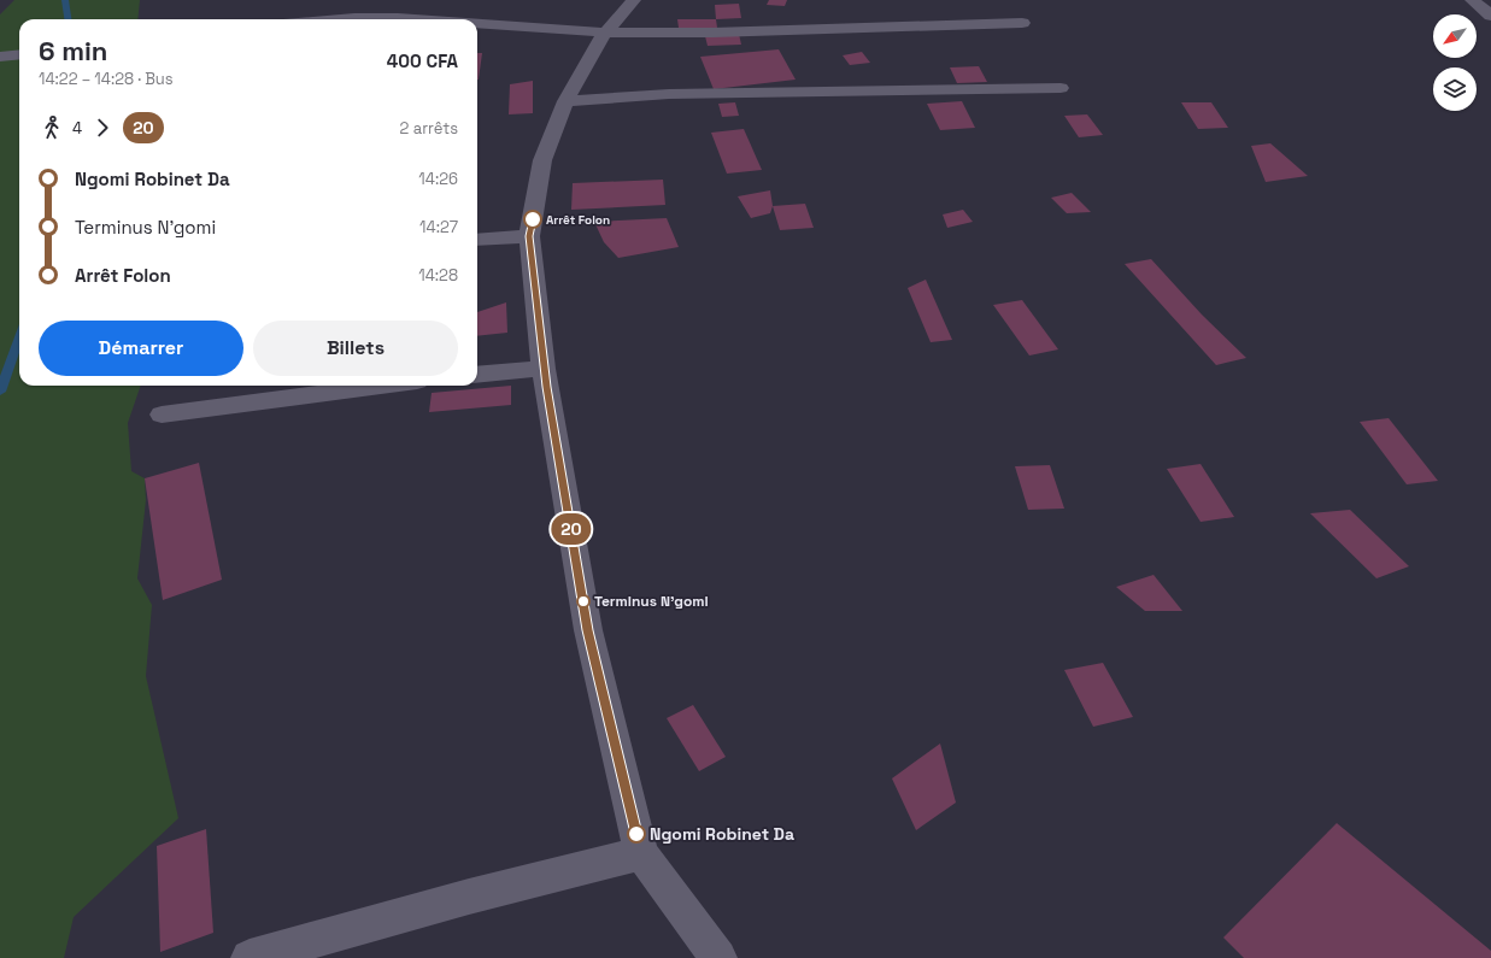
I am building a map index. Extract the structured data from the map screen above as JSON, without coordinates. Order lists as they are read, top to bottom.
{
  "places": ["Arrêt Folon", "Terminus N'gomi", "Ngomi Robinet Da"],
  "lines": ["bus line 20"],
  "north": "bottom left",
  "page": {
    "on_map": "20",
    "heading": ["6 min", "14:22 – 14:28 · Bus", "400 CFA"],
    "legs": ["4", "20", "2 arrêts"],
    "list": [
      {
        "name": "Ngomi Robinet Da",
        "value": "14:26"
      },
      {
        "name": "Terminus N'gomi",
        "value": "14:27"
      },
      {
        "name": "Arrêt Folon",
        "value": "14:28"
      }
    ],
    "buttons": ["Démarrer", "Billets"]
  }
}
